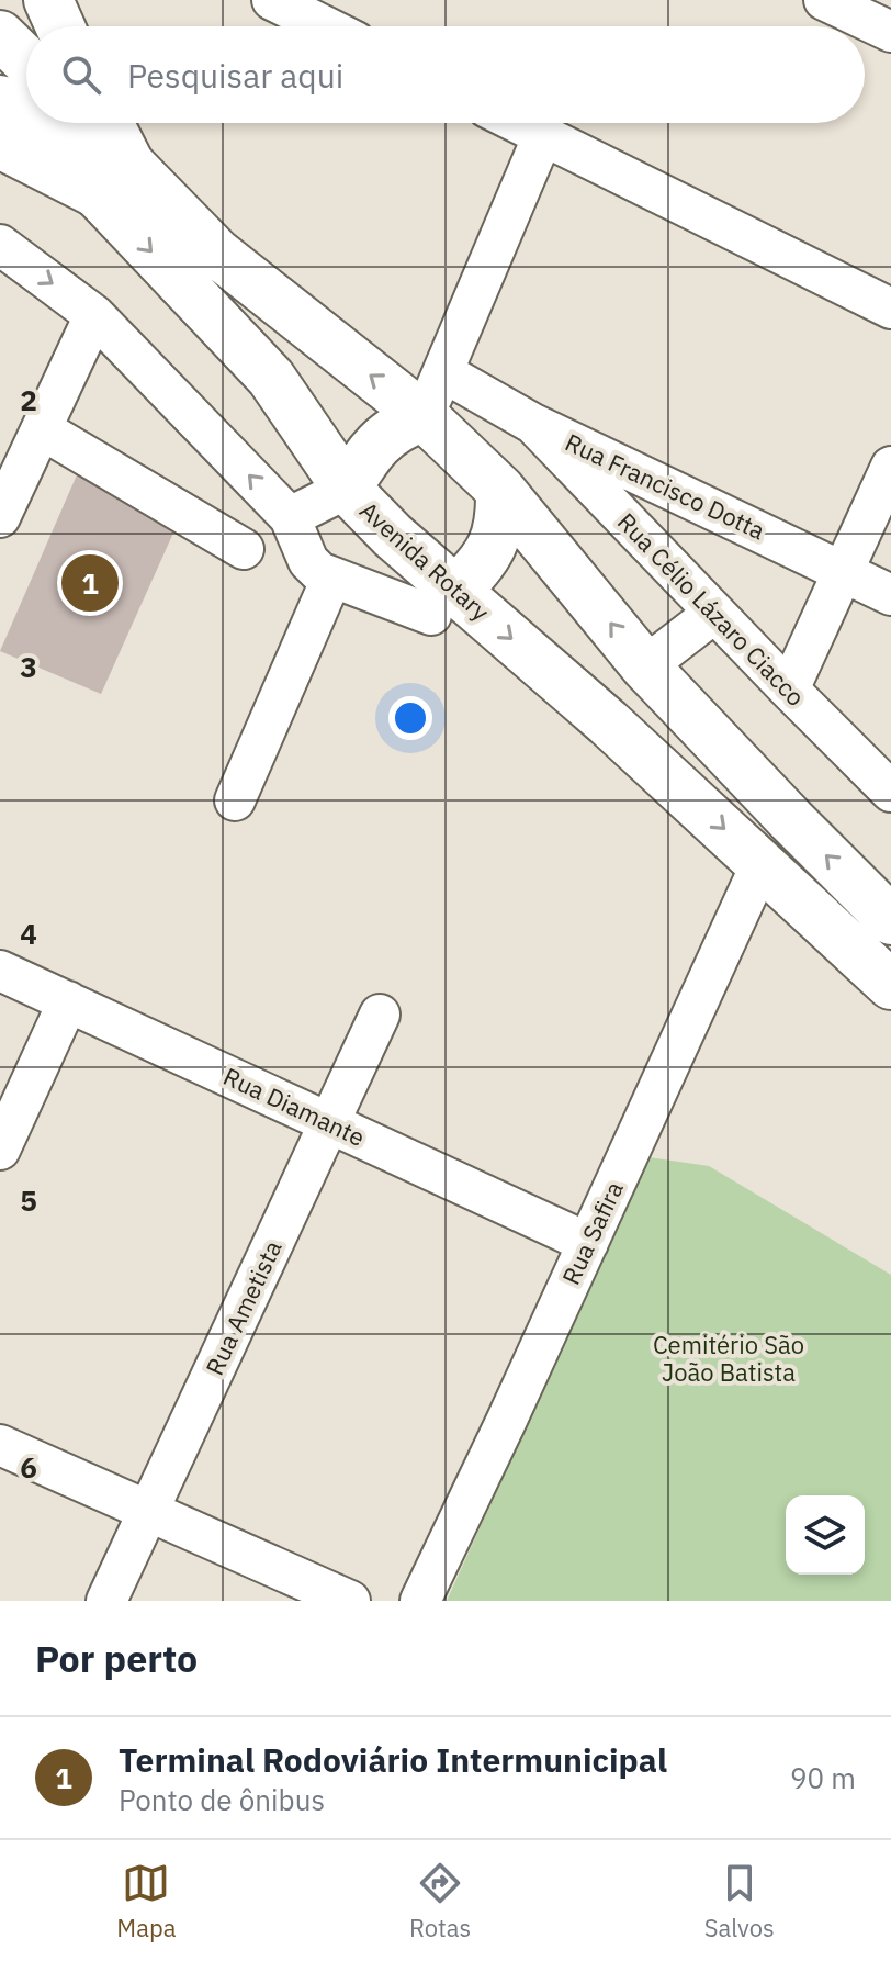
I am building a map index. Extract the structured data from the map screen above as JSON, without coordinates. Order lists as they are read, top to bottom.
{
  "streets": {
    "main road": ["Avenida Rotary"],
    "street": [
      "Rua Francisco Dotta",
      "Rua Célio Lázaro Ciacco",
      "Rua Diamante",
      "Rua Safira",
      "Rua Ametista"
    ]
  },
  "crossings": [
    ["Rua Francisco Dotta", "Rua Célio Lázaro Ciacco"],
    ["Avenida Rotary", "Rua Safira"],
    ["Rua Diamante", "Rua Safira"],
    ["Rua Diamante", "Rua Ametista"]
  ],
  "parks": ["Cemitério São João Batista"],
  "page": {
    "search": "Pesquisar aqui",
    "pins": "1",
    "heading": "Por perto",
    "list": [
      {
        "mark": "1",
        "name": "Terminal Rodoviário Intermunicipal",
        "note": "Ponto de ônibus",
        "value": "90 m"
      }
    ],
    "nav": ["Mapa", "Rotas", "Salvos"]
  },
  "grid": {
    "rows": [
      "2",
      "3",
      "4",
      "5",
      "6"
    ]
  }
}
